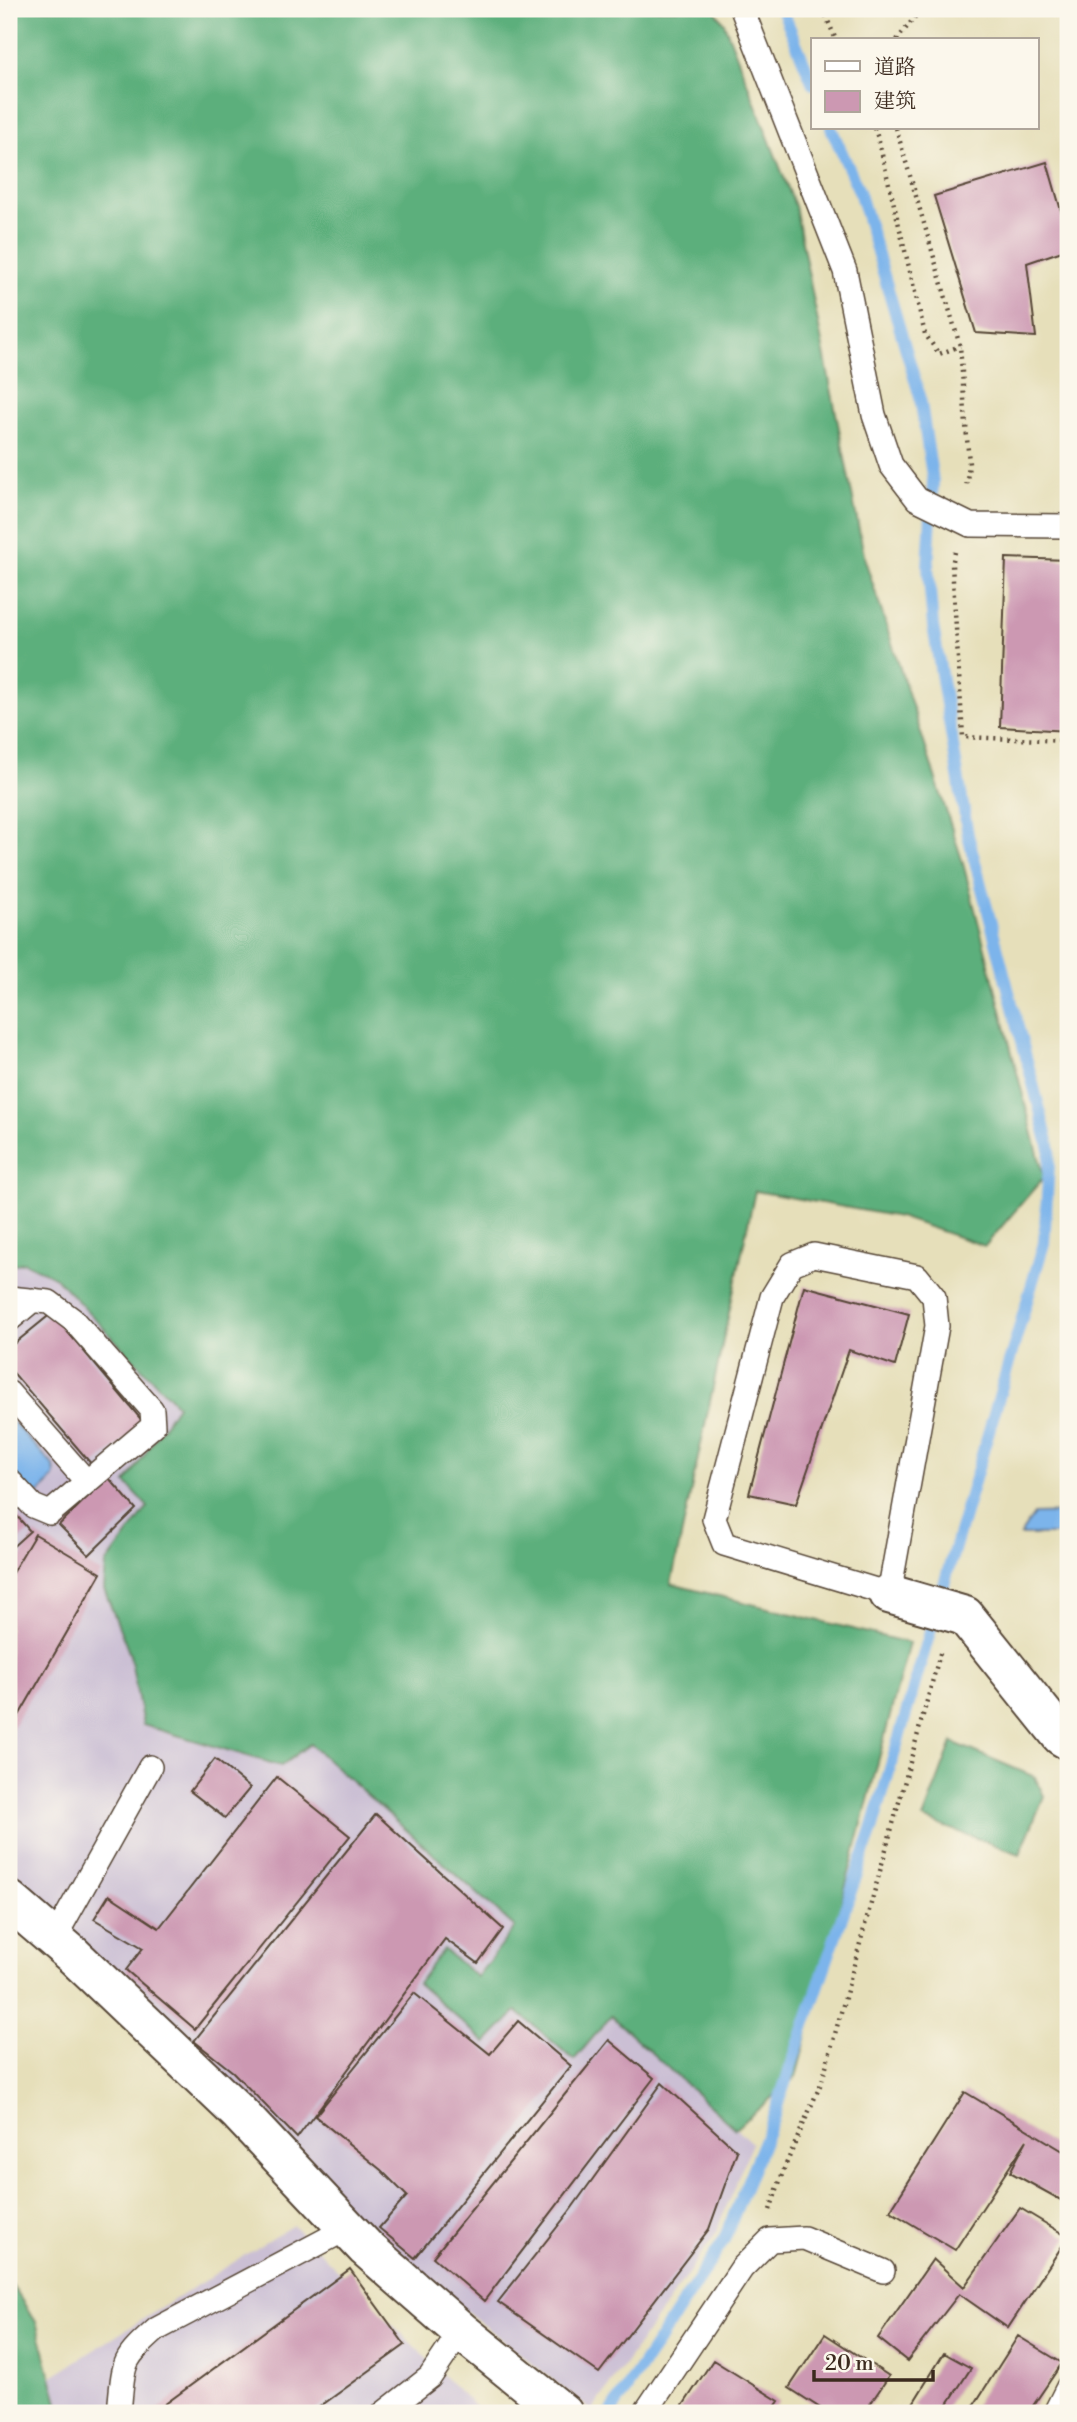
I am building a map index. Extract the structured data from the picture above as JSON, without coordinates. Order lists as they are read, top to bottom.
{
  "legend": ["道路", "建筑"],
  "scale_bar": "20 m"
}
